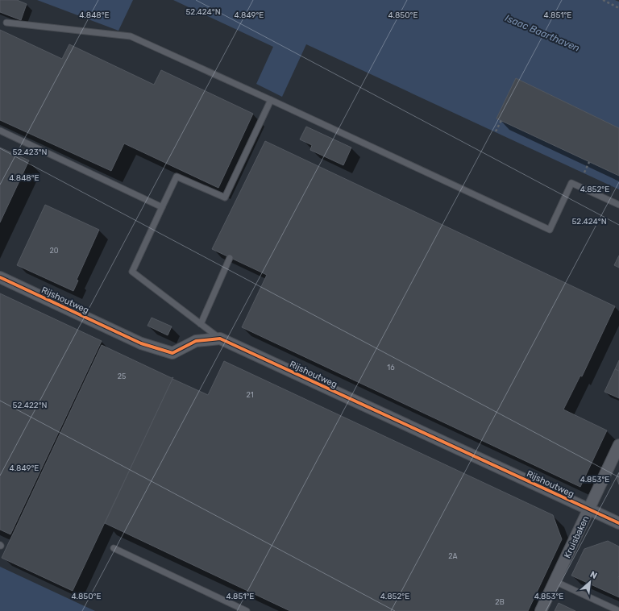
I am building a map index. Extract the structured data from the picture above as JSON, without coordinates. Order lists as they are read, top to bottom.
{
  "streets": {
    "street": ["Rijshoutweg", "Kruisbaken"]
  },
  "crossings": [
    ["Rijshoutweg", "Kruisbaken"]
  ],
  "water": ["Isaac Baarthaven"],
  "house_numbers": [
    "20",
    "16",
    "25",
    "21",
    "2A",
    "2B"
  ],
  "north": "top right",
  "coordinates": [
    "52.424°N",
    "4.848°E",
    "4.849°E",
    "4.850°E",
    "4.851°E",
    "52.423°N",
    "4.852°E",
    "52.422°N",
    "4.853°E"
  ]
}
